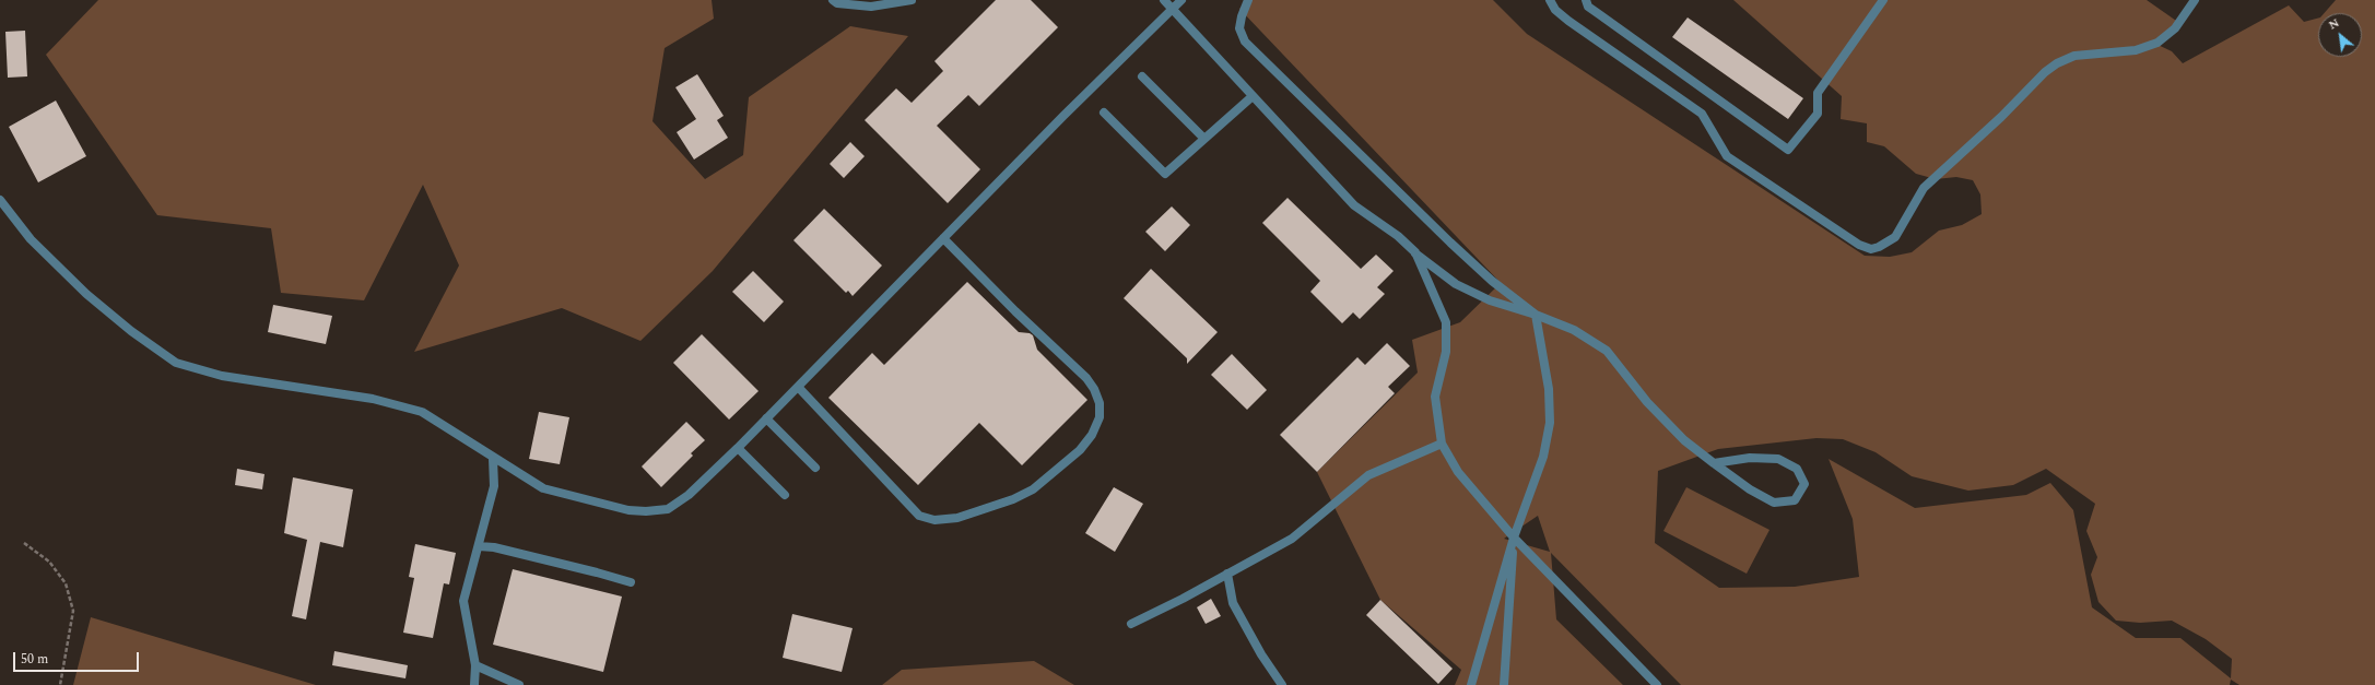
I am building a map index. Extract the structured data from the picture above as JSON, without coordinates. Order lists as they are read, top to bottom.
{
  "scale_bar": "50 m",
  "north": "top left"
}
